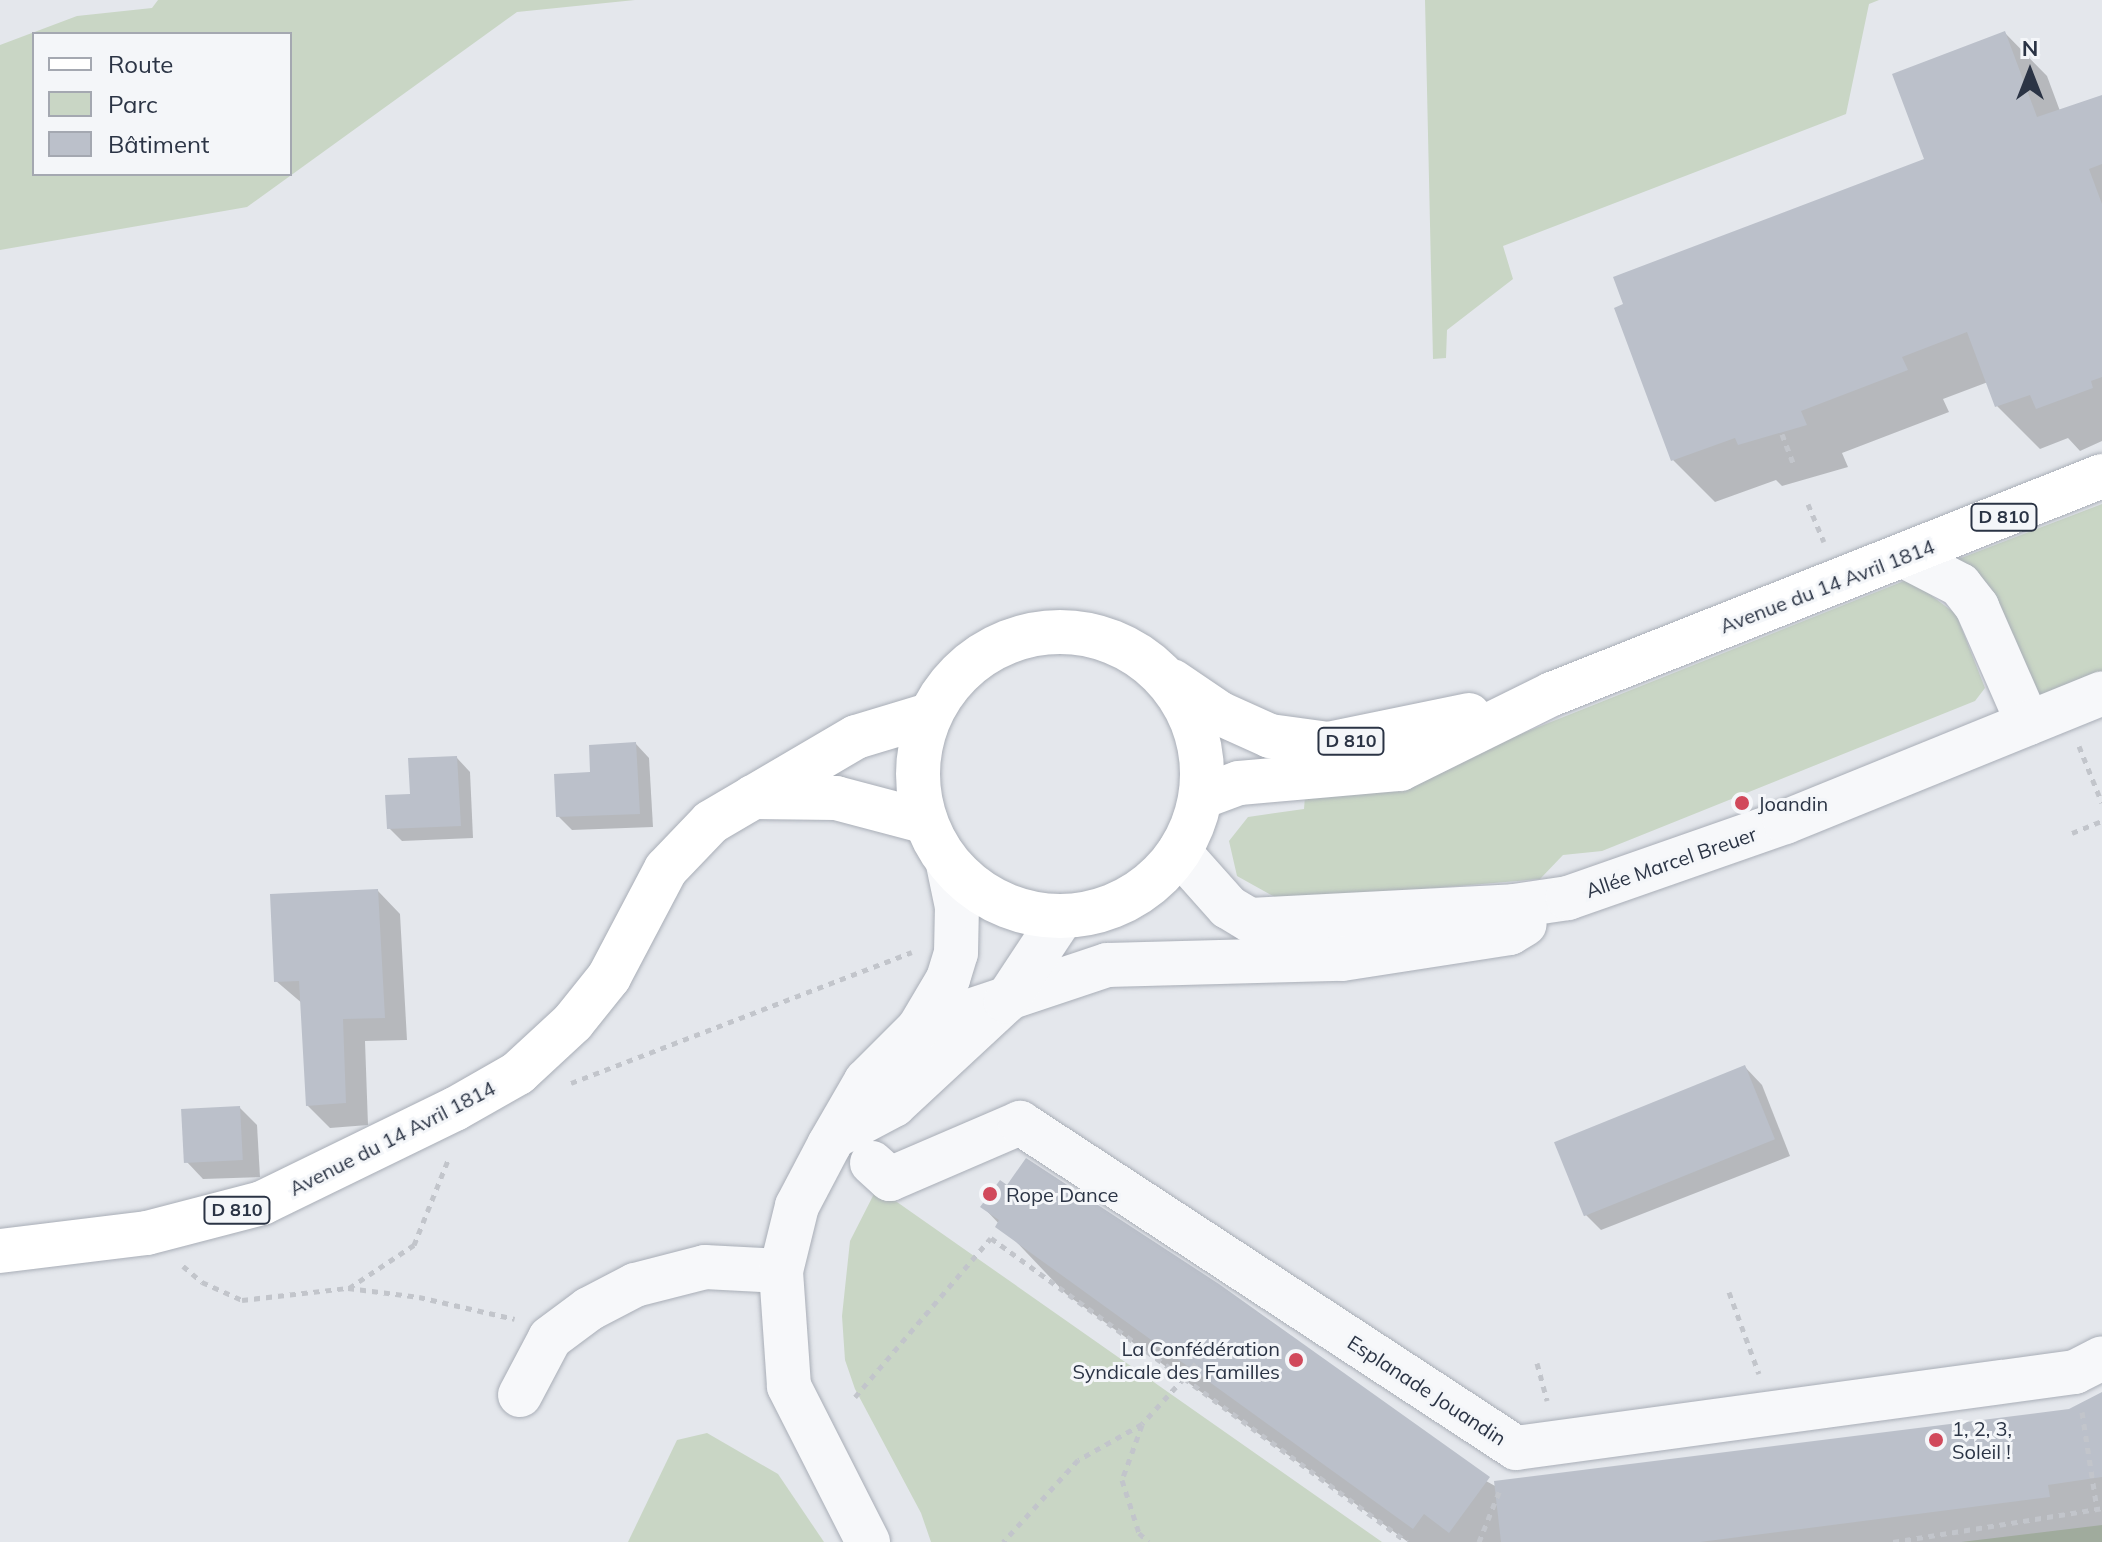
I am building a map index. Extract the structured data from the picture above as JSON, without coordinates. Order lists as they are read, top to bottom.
{
  "streets": {
    "main road": ["D 810", "Avenue du 14 Avril 1814"],
    "street": ["Allée Marcel Breuer", "Esplanade Jouandin"]
  },
  "crossings": [
    ["Avenue du 14 Avril 1814", "Allée Marcel Breuer"]
  ],
  "places": [
    "Joandin",
    "Rope Dance",
    "La Confédération Syndicale des Familles",
    "1, 2, 3, Soleil !"
  ],
  "legend": ["Route", "Parc", "Bâtiment"],
  "north": "top"
}
